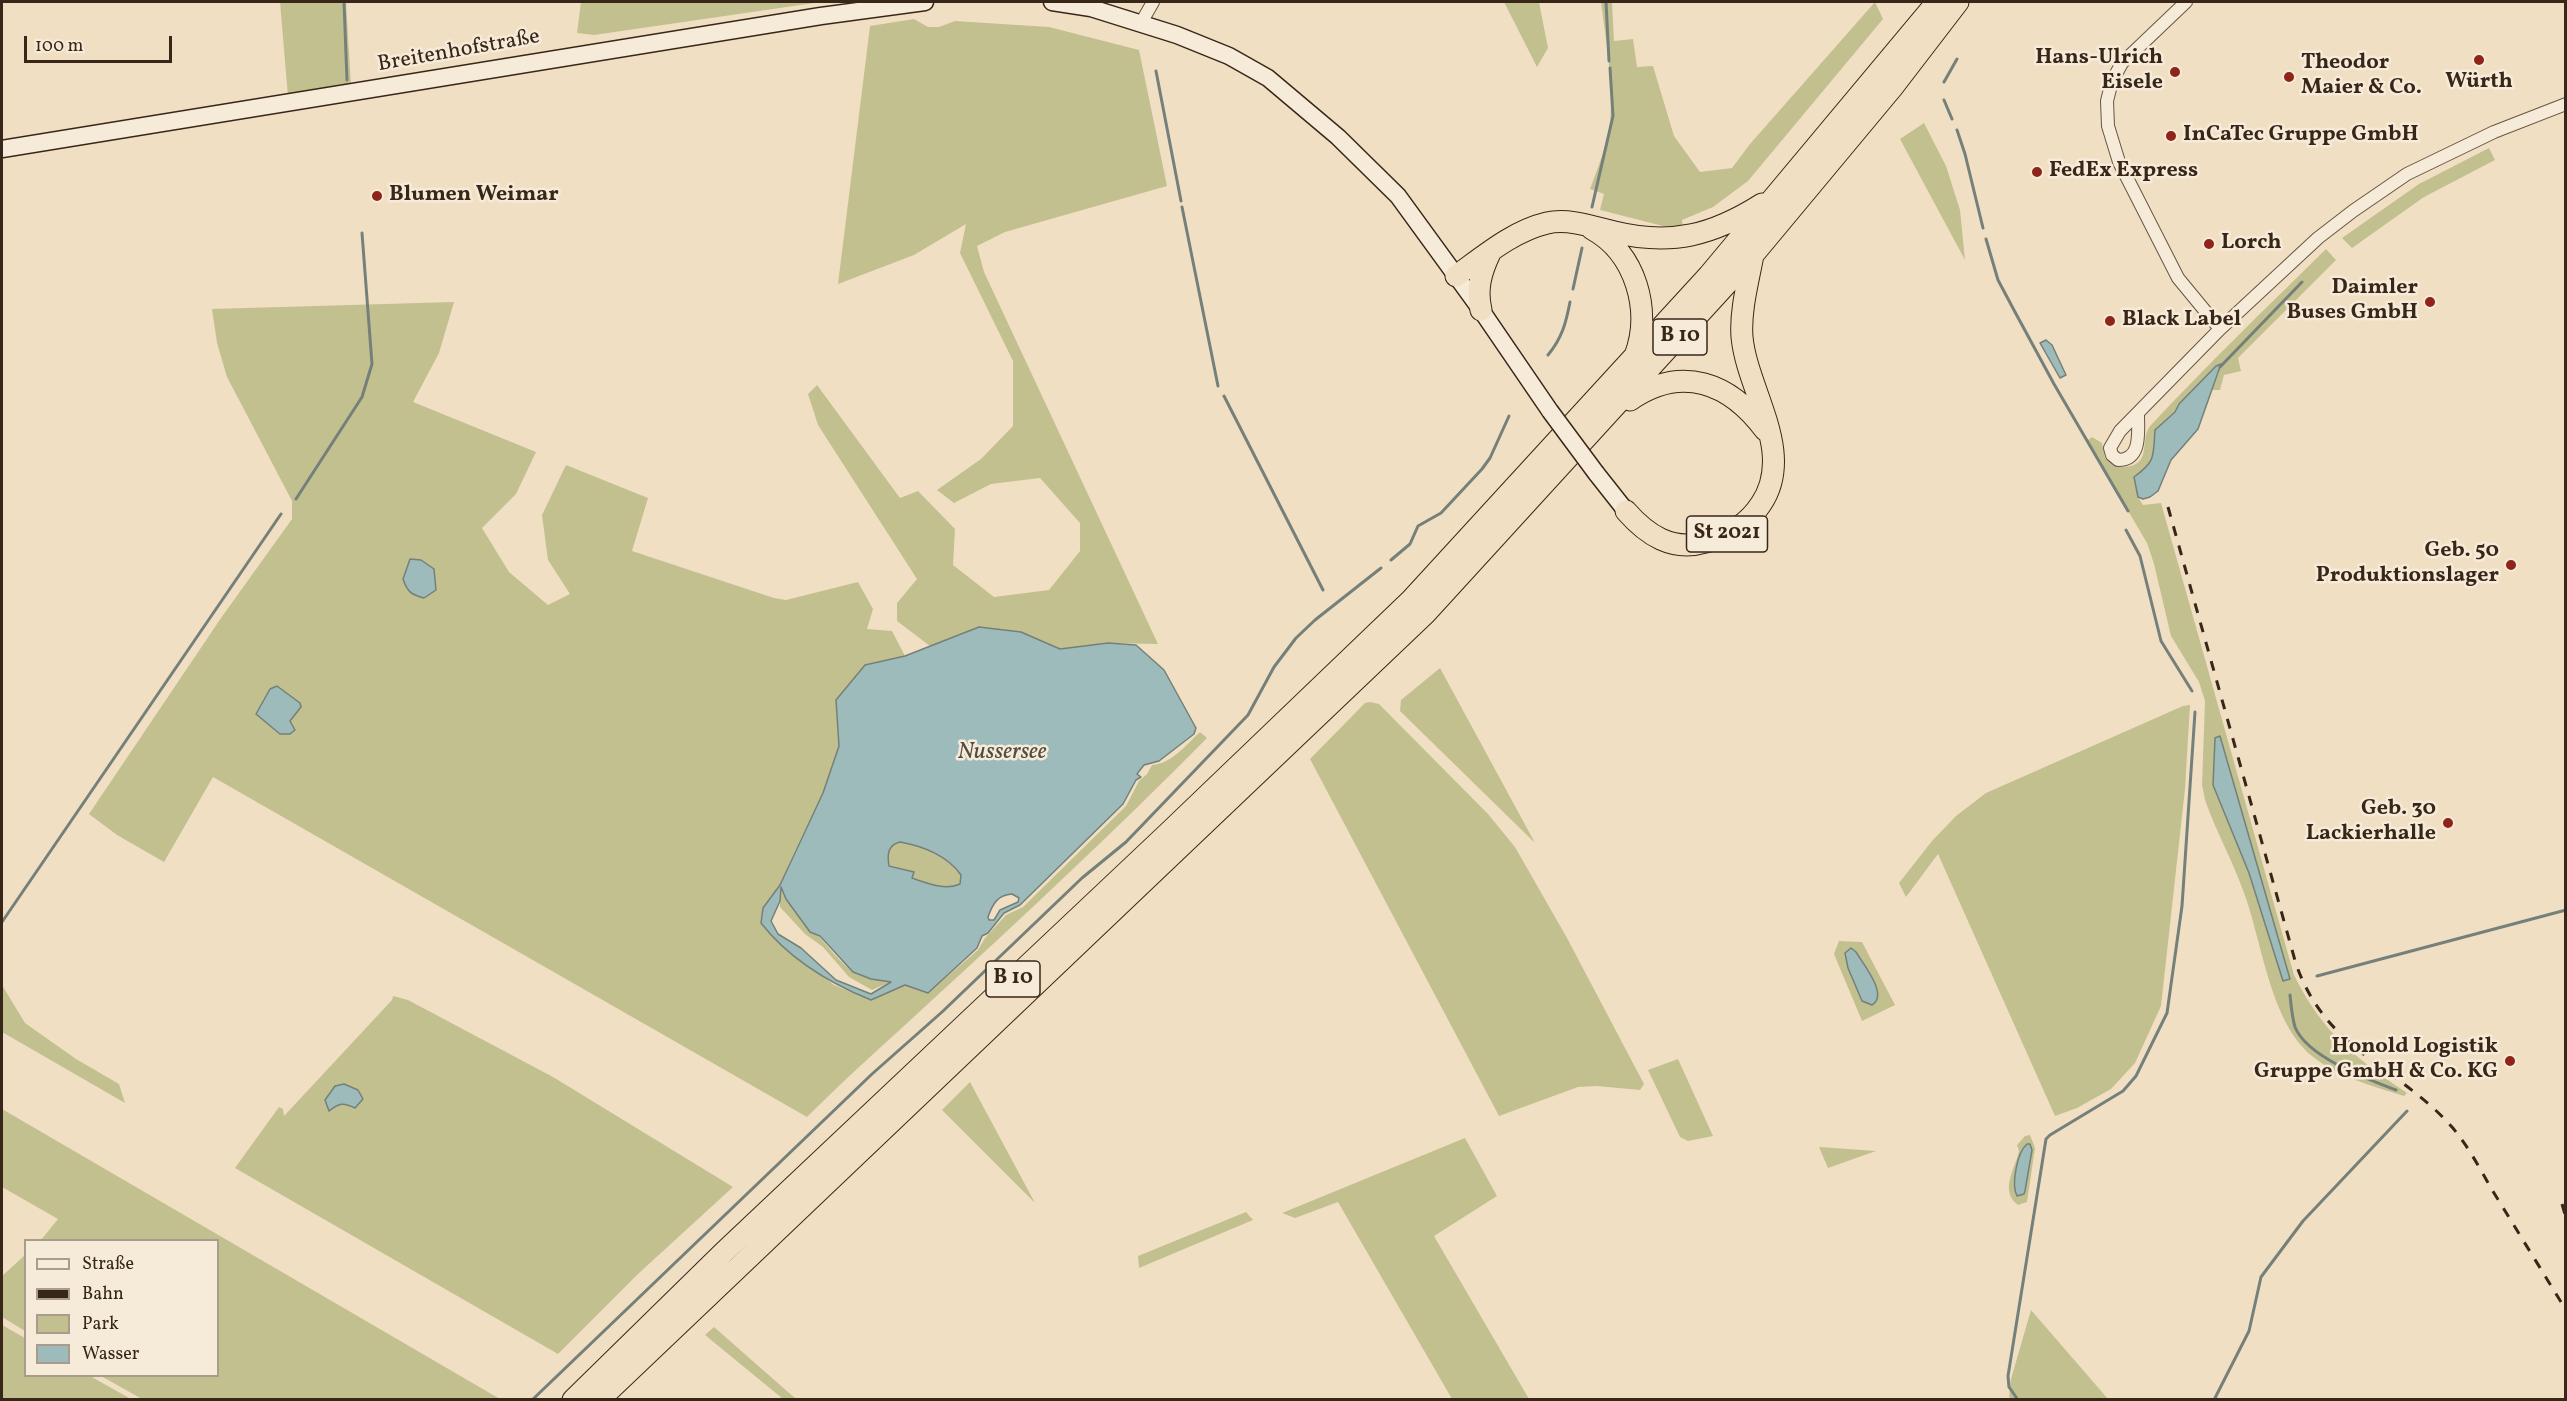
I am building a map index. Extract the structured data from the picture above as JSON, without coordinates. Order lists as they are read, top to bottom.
{
  "streets": {
    "highway": ["B 10", "St 2021"],
    "main road": ["Breitenhofstraße"]
  },
  "water": ["Nussersee"],
  "places": [
    "Würth",
    "Hans-Ulrich Eisele",
    "Theodor Maier & Co.",
    "InCaTec Gruppe GmbH",
    "FedEx Express",
    "Blumen Weimar",
    "Lorch",
    "Daimler Buses GmbH",
    "Black Label",
    "Geb. 50 Produktionslager",
    "Geb. 30 Lackierhalle",
    "Honold Logistik Gruppe GmbH & Co. KG"
  ],
  "legend": [
    "Straße",
    "Bahn",
    "Park",
    "Wasser"
  ],
  "scale_bar": "100 m"
}
